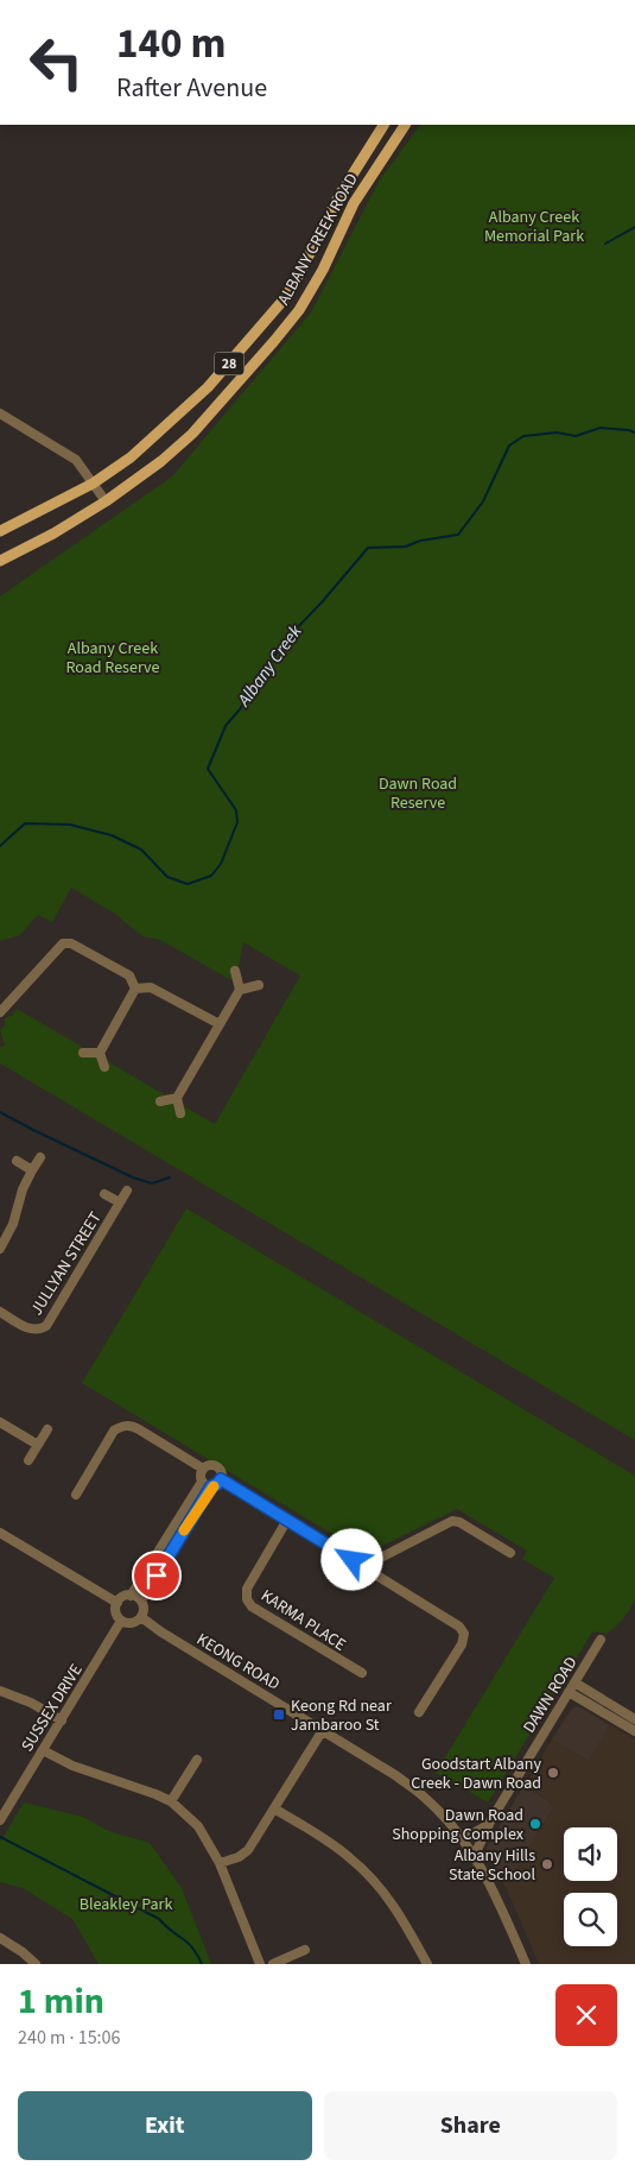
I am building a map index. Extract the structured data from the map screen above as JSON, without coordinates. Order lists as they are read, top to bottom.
{
  "streets": {
    "main road": ["ALBANY CREEK ROAD", "28"],
    "street": [
      "JULLYAN STREET",
      "KARMA PLACE",
      "KEONG ROAD",
      "DAWN ROAD",
      "SUSSEX DRIVE"
    ]
  },
  "crossings": [
    ["KEONG ROAD", "DAWN ROAD"],
    ["KEONG ROAD", "SUSSEX DRIVE"]
  ],
  "water": ["Albany Creek"],
  "parks": [
    "Albany Creek Memorial Park",
    "Albany Creek Road Reserve",
    "Dawn Road Reserve",
    "Bleakley Park"
  ],
  "places": {
    "transit": ["Keong Rd near Jambaroo St"],
    "other": ["Goodstart Albany Creek - Dawn Road", "Dawn Road Shopping Complex", "Albany Hills State School"]
  },
  "page": {
    "turn": ["140 m", "Rafter Avenue"],
    "heading": ["1 min", "240 m · 15:06"],
    "buttons": ["Exit", "Share"]
  }
}
